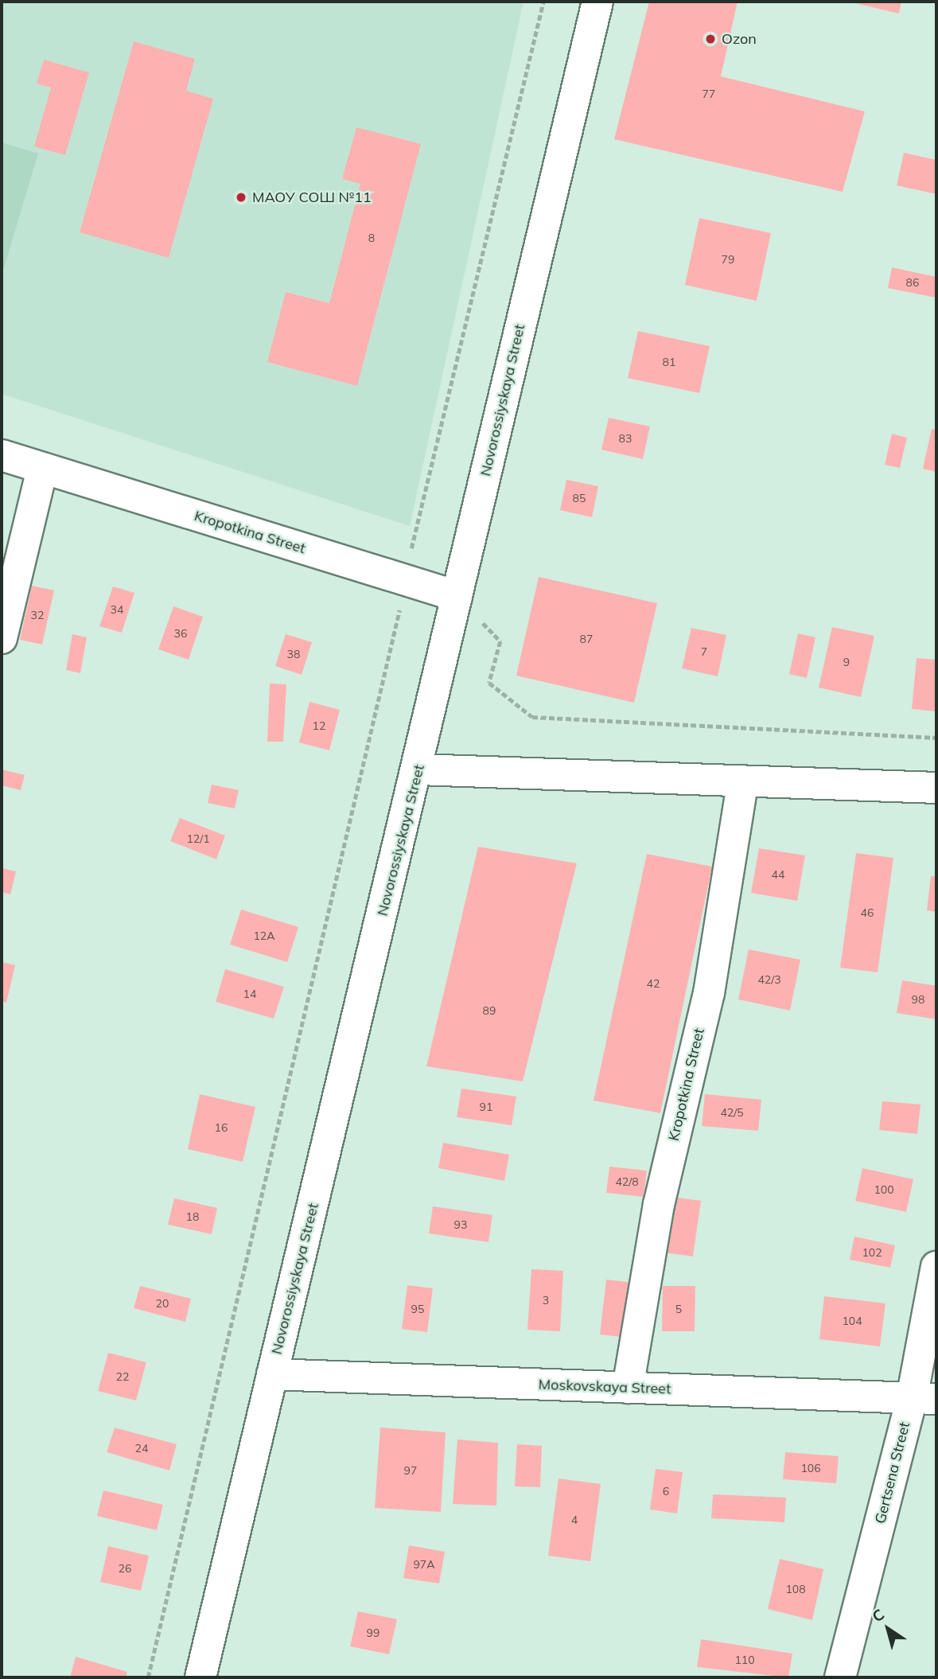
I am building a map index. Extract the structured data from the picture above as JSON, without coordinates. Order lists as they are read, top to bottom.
{
  "streets": {
    "main road": [
      "Novorossiyskaya Street",
      "Kropotkina Street",
      "Moskovskaya Street",
      "Gertsena Street"
    ]
  },
  "crossings": [
    ["Novorossiyskaya Street", "Kropotkina Street"],
    ["Novorossiyskaya Street", "Moskovskaya Street"],
    ["Kropotkina Street", "Moskovskaya Street"],
    ["Moskovskaya Street", "Gertsena Street"]
  ],
  "places": ["Ozon", "МАОУ СОШ №11"],
  "house_numbers": [
    "77",
    "8",
    "79",
    "86",
    "81",
    "83",
    "85",
    "34",
    "32",
    "36",
    "87",
    "7",
    "38",
    "9",
    "12",
    "12/1",
    "44",
    "46",
    "12А",
    "42/3",
    "42",
    "14",
    "98",
    "89",
    "91",
    "42/5",
    "16",
    "42/8",
    "100",
    "18",
    "93",
    "102",
    "3",
    "20",
    "95",
    "5",
    "104",
    "22",
    "24",
    "106",
    "97",
    "6",
    "4",
    "97А",
    "26",
    "108",
    "99",
    "110"
  ],
  "north": "top left"
}
